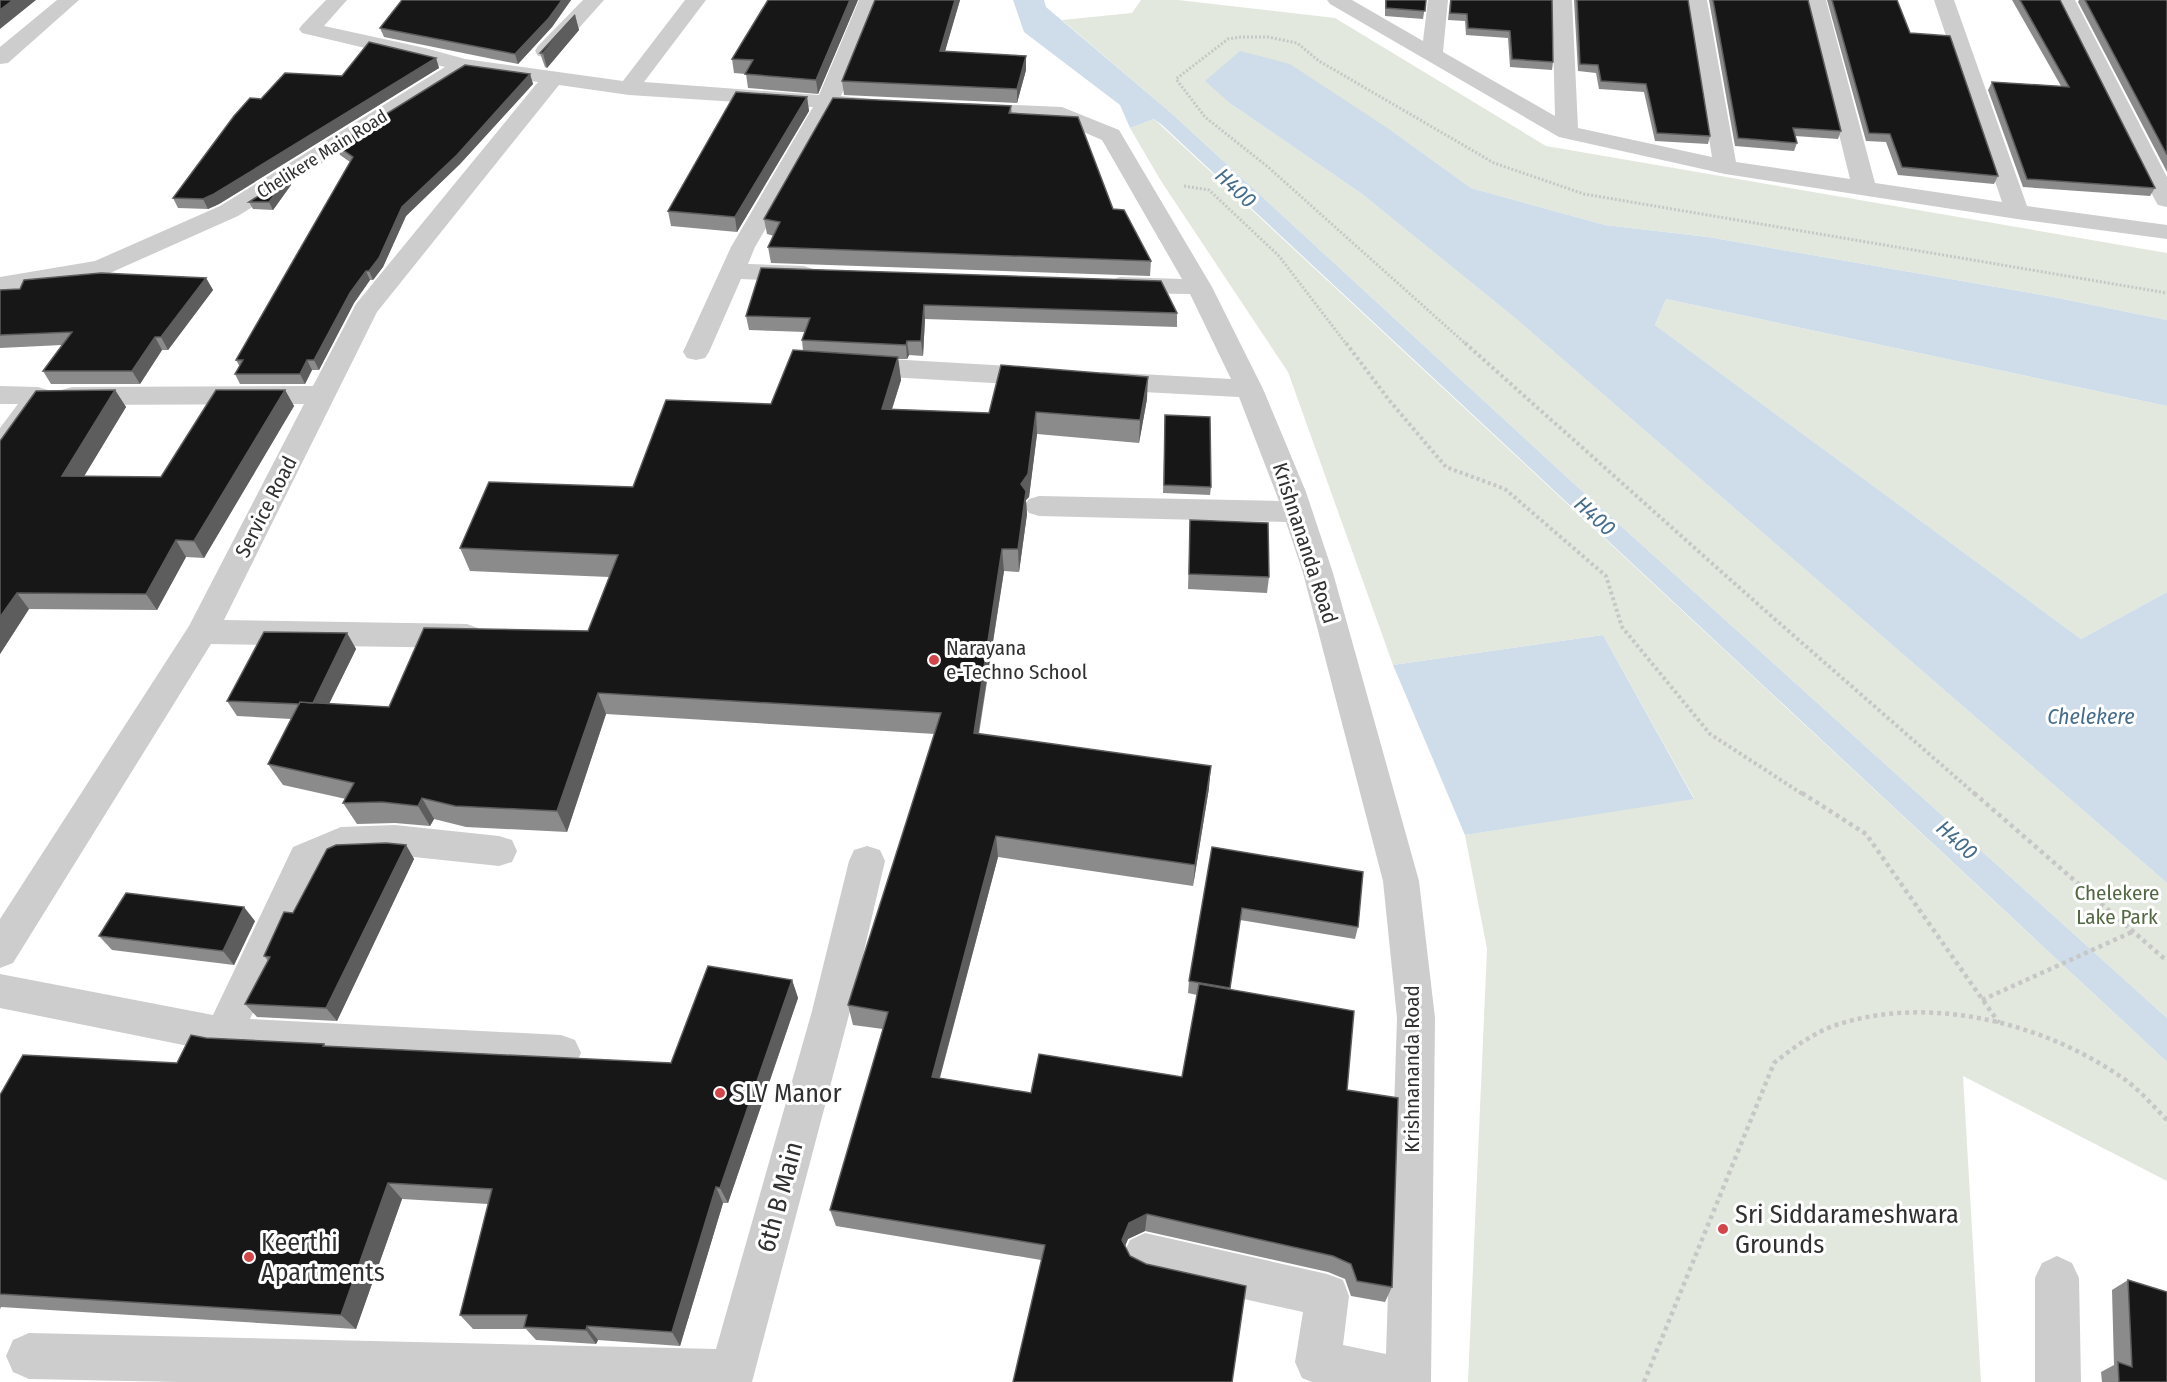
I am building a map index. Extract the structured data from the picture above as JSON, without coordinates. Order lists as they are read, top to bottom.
{
  "streets": {
    "street": [
      "Chelikere Main Road",
      "Service Road",
      "Krishnananda Road",
      "6th B Main"
    ]
  },
  "water": ["H400", "Chelekere"],
  "parks": ["Chelekere Lake Park"],
  "places": [
    "Narayana e-Techno School",
    "SLV Manor",
    "Sri Siddarameshwara Grounds",
    "Keerthi Apartments"
  ]
}
